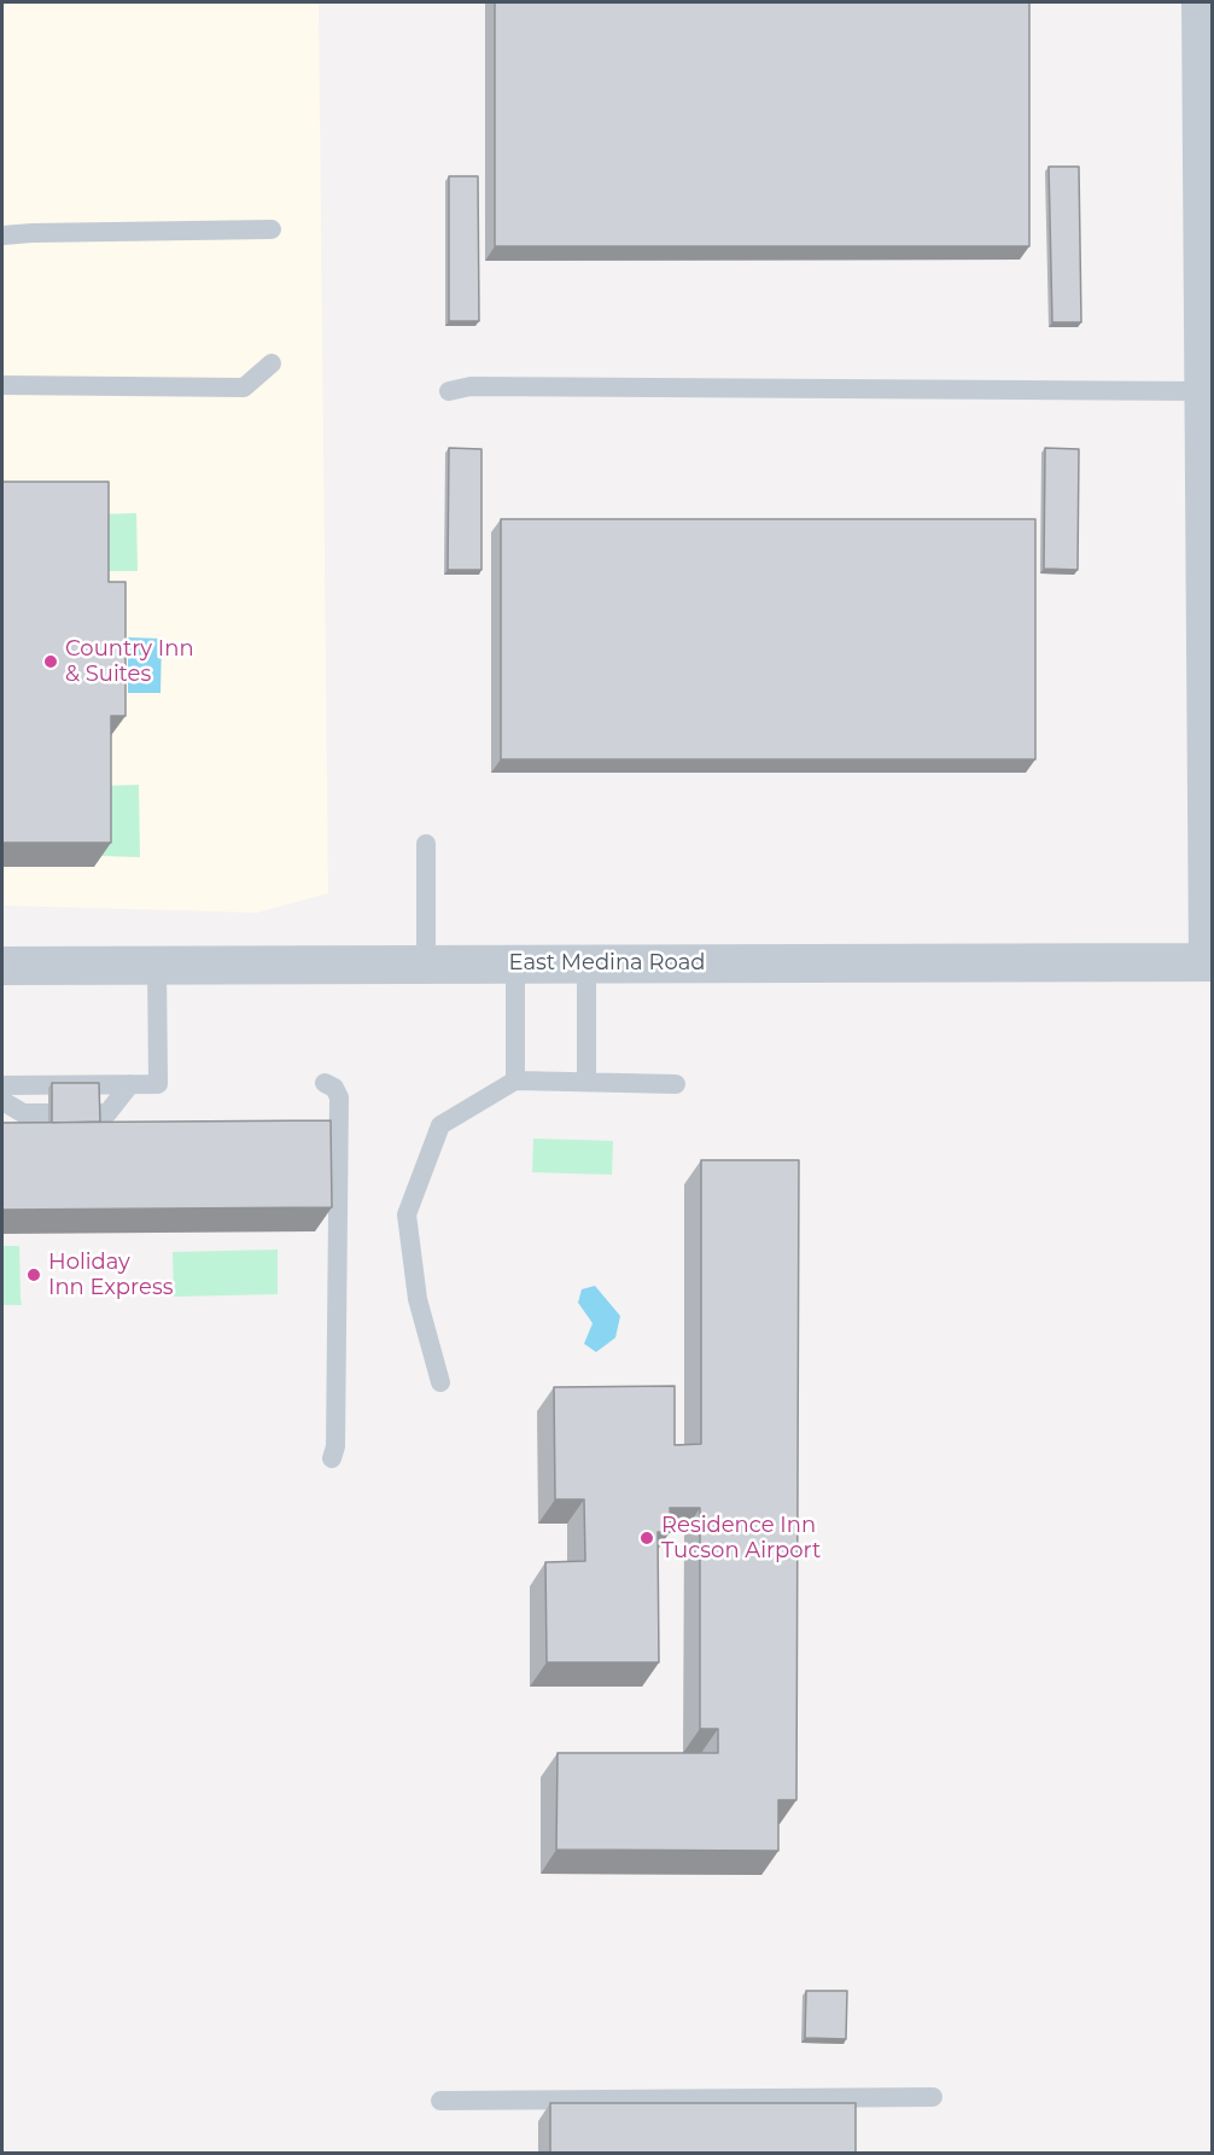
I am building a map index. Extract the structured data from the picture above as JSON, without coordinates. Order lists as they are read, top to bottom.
{
  "streets": {
    "street": ["East Medina Road"]
  },
  "places": ["Country Inn & Suites", "Holiday Inn Express", "Residence Inn Tucson Airport"]
}
